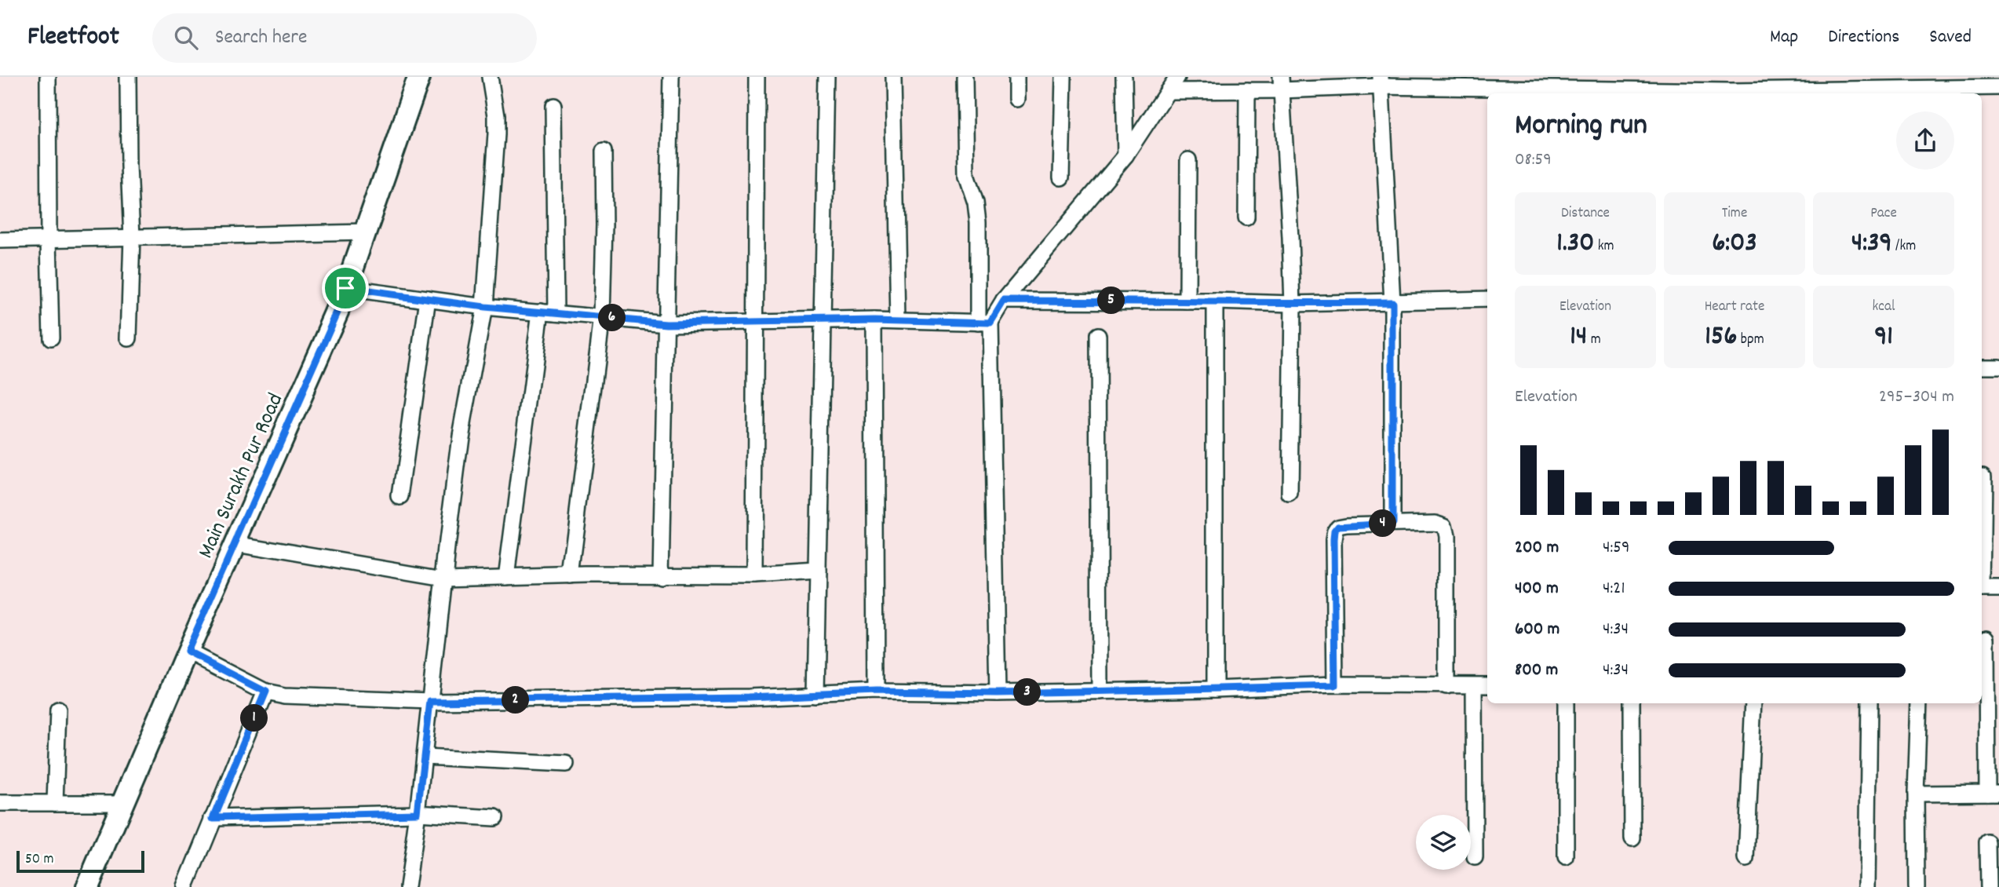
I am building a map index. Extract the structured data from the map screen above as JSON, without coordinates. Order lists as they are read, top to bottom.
{
  "streets": {
    "street": ["Main Surakh Pur Road"]
  },
  "scale_bar": "50 m",
  "page": {
    "header": "Fleetfoot",
    "search": "Search here",
    "nav": ["Map", "Directions", "Saved"],
    "heading": ["Morning run", "08:59"],
    "stats": [
      ["Distance", "1.30 km"],
      ["Time", "6:03"],
      ["Pace", "4:39 /km"],
      ["Elevation", "14 m"],
      ["Heart rate", "156 bpm"],
      ["kcal", "91"]
    ],
    "pins": [
      "5",
      "6",
      "4",
      "3",
      "2",
      "1"
    ],
    "chart": ["Elevation", "295–304 m"],
    "list": [
      {
        "name": "200 m",
        "note": "4:59"
      },
      {
        "name": "400 m",
        "note": "4:21"
      },
      {
        "name": "600 m",
        "note": "4:34"
      },
      {
        "name": "800 m",
        "note": "4:34"
      }
    ],
    "scale": "50 m"
  }
}
